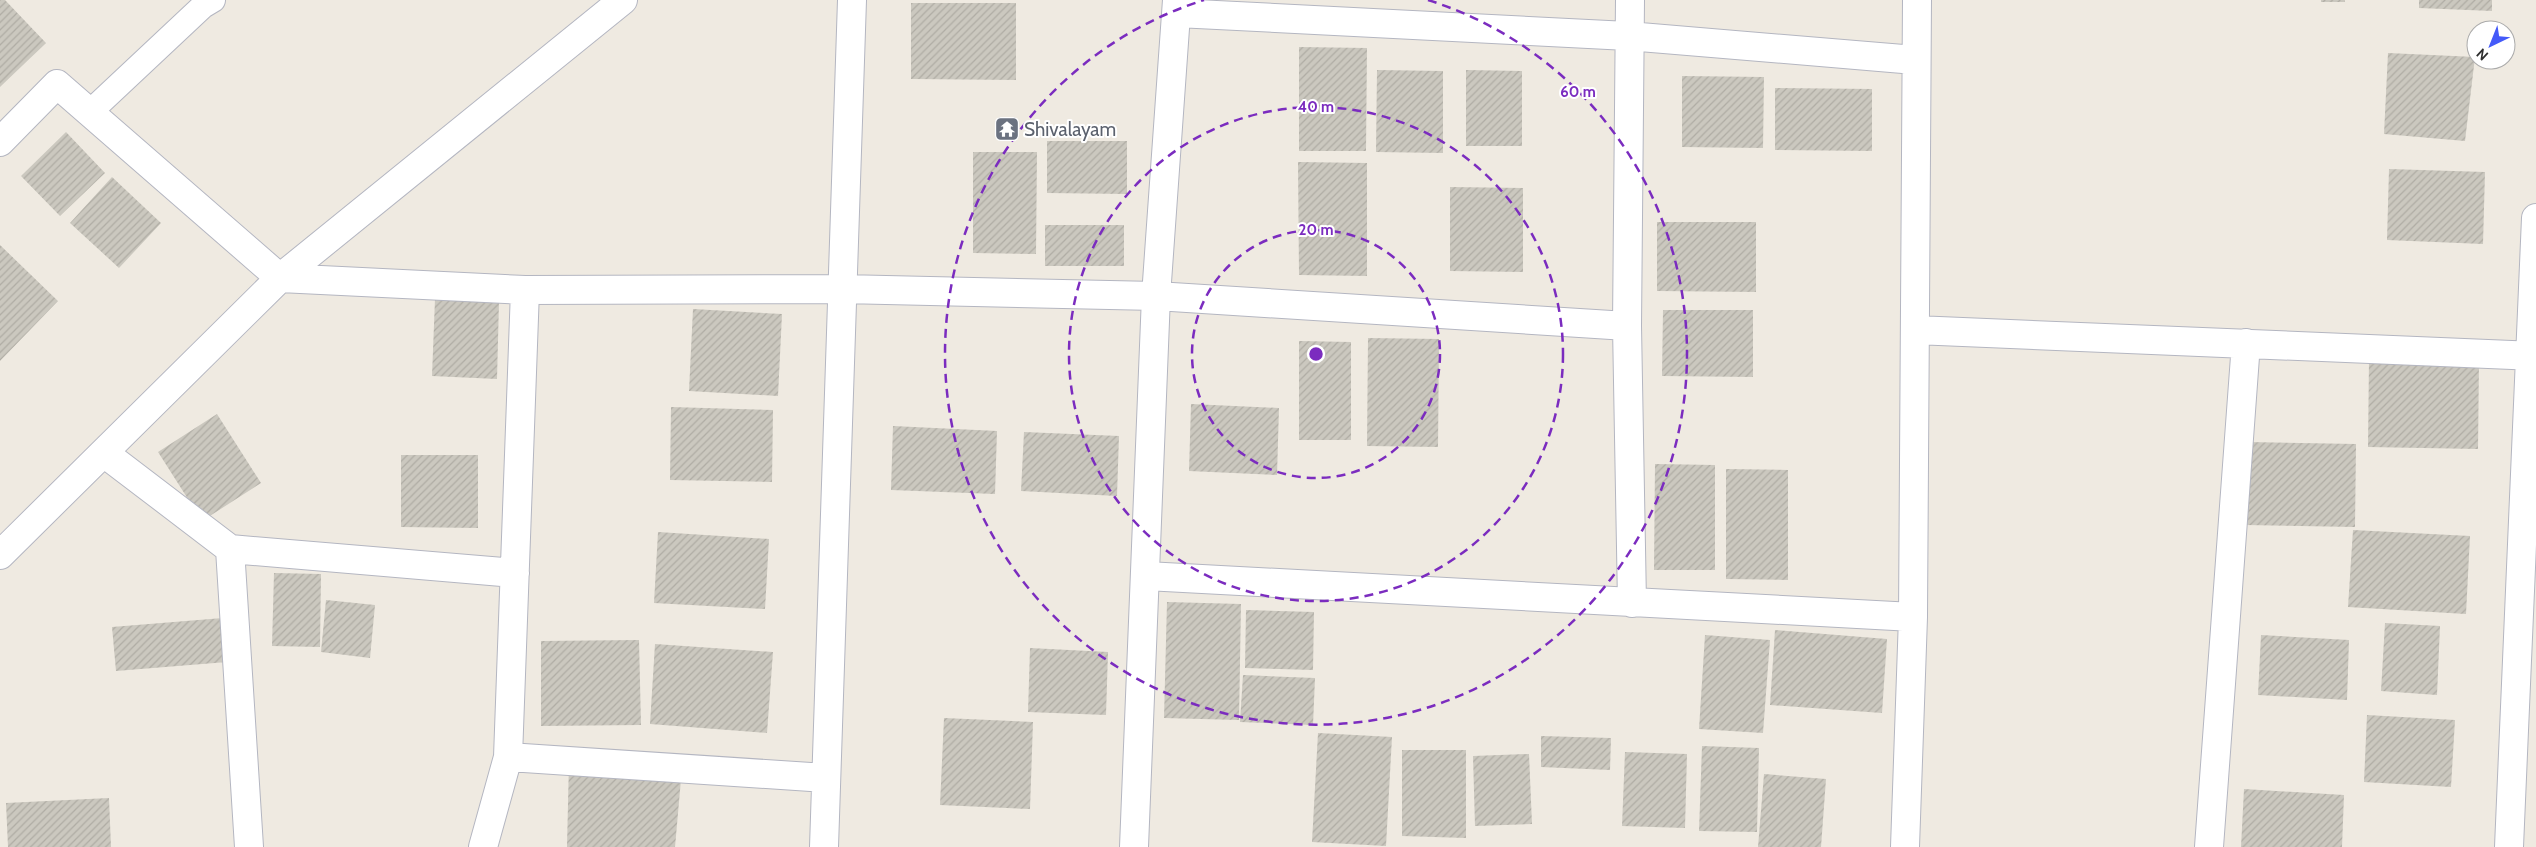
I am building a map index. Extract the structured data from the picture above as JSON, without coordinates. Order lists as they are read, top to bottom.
{
  "places": {
    "temple": ["Shivalayam"]
  },
  "north": "bottom left",
  "rings": ["60 m", "40 m", "20 m"]
}
